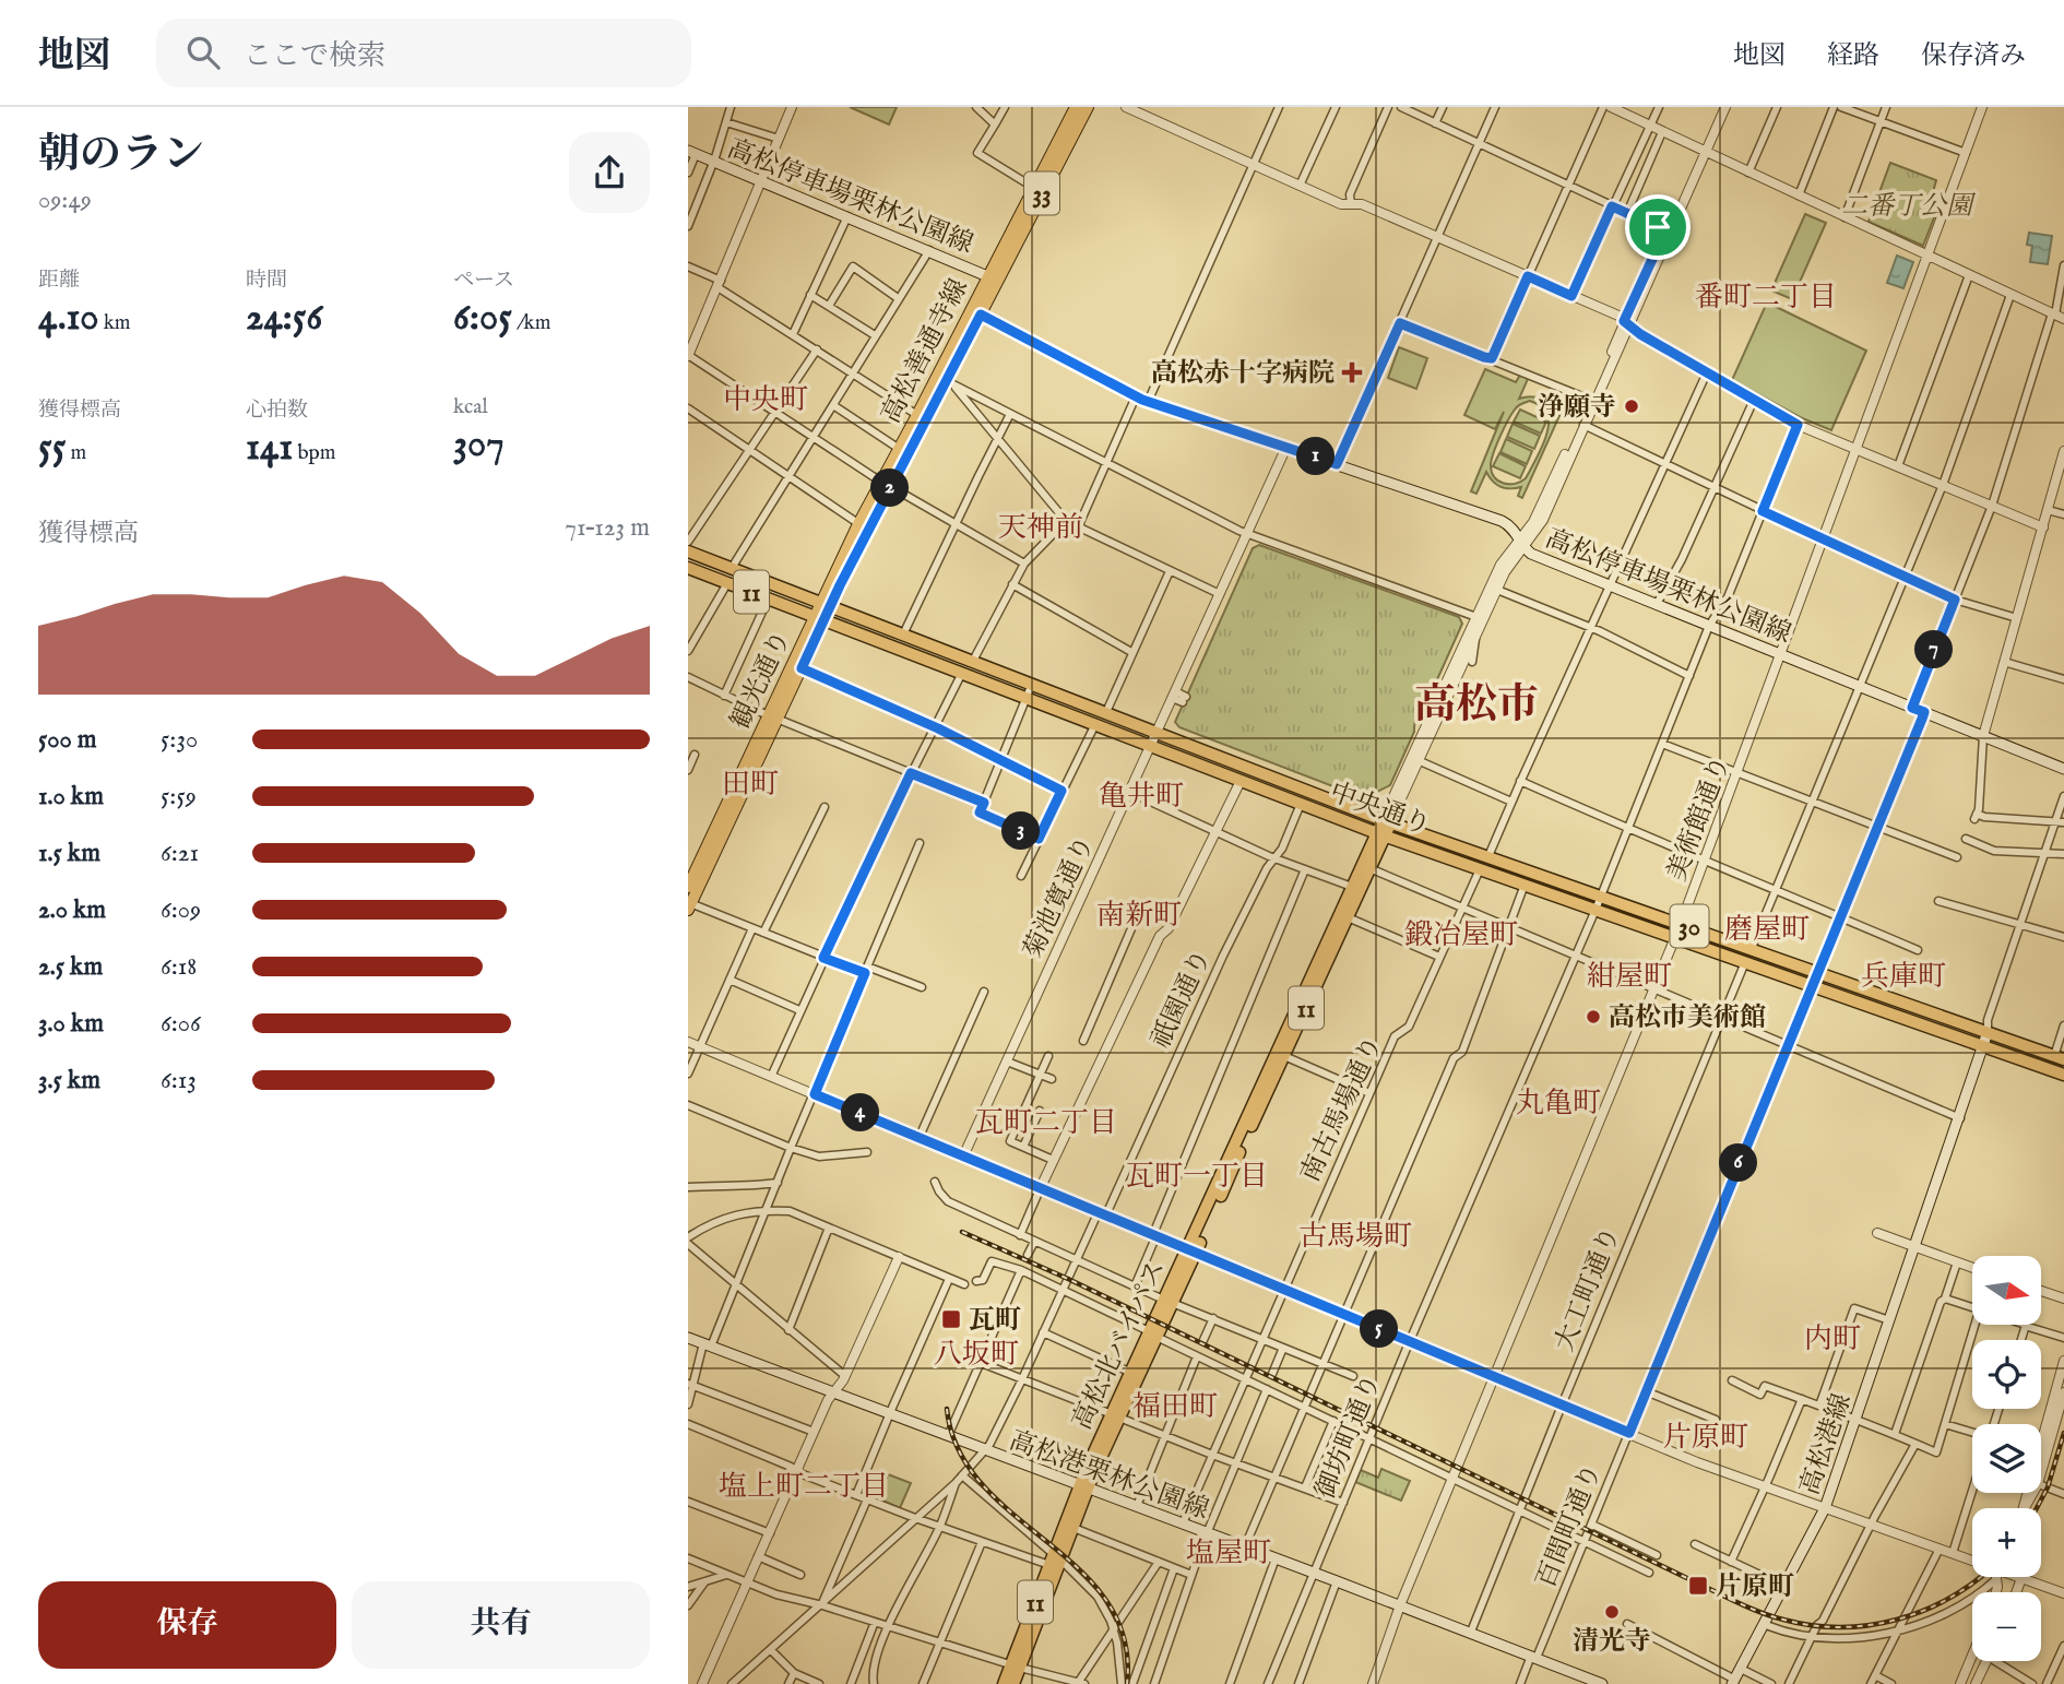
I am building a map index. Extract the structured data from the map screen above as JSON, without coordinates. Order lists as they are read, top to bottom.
{
  "streets": {
    "highway": [
      "11",
      "中央通り",
      "30",
      "高松北バイパス"
    ],
    "main road": [
      "33",
      "高松停車場栗林公園線",
      "高松善通寺線",
      "観光通り",
      "高松港線",
      "高松港栗林公園線"
    ],
    "street": [
      "美術館通り",
      "菊池寛通り",
      "祇園通り",
      "南古馬場通り",
      "大工町通り",
      "御坊町通り",
      "百間町通り"
    ]
  },
  "crossings": [
    ["高松停車場栗林公園線", "高松善通寺線"],
    ["高松停車場栗林公園線", "美術館通り"],
    ["高松停車場栗林公園線", "菊池寛通り"],
    ["高松停車場栗林公園線", "御坊町通り"],
    ["高松停車場栗林公園線", "百間町通り"],
    ["高松善通寺線", "観光通り"],
    ["高松善通寺線", "中央通り"],
    ["観光通り", "中央通り"],
    ["中央通り", "美術館通り"],
    ["中央通り", "菊池寛通り"],
    ["中央通り", "祇園通り"],
    ["中央通り", "南古馬場通り"],
    ["中央通り", "大工町通り"],
    ["中央通り", "高松北バイパス"],
    ["中央通り", "御坊町通り"],
    ["中央通り", "高松港線"],
    ["中央通り", "百間町通り"],
    ["美術館通り", "高松港栗林公園線"],
    ["祇園通り", "高松港栗林公園線"],
    ["南古馬場通り", "高松港栗林公園線"],
    ["大工町通り", "高松港栗林公園線"],
    ["高松北バイパス", "高松港栗林公園線"],
    ["御坊町通り", "高松港栗林公園線"],
    ["高松港栗林公園線", "百間町通り"]
  ],
  "districts": [
    "番町二丁目",
    "中央町",
    "天神前",
    "高松市",
    "田町",
    "亀井町",
    "南新町",
    "磨屋町",
    "鍛冶屋町",
    "紺屋町",
    "兵庫町",
    "丸亀町",
    "瓦町二丁目",
    "瓦町一丁目",
    "古馬場町",
    "内町",
    "八坂町",
    "福田町",
    "片原町",
    "塩上町二丁目",
    "塩屋町"
  ],
  "parks": ["二番丁公園"],
  "places": {
    "health": ["高松赤十字病院"],
    "other": ["浄願寺", "高松市美術館", "清光寺"],
    "transit": ["瓦町", "片原町"]
  },
  "north": "right",
  "page": {
    "header": "地図",
    "search": "ここで検索",
    "nav": ["地図", "経路", "保存済み"],
    "heading": ["朝のラン", "09:49"],
    "stats": [
      ["距離", "4.10 km"],
      ["時間", "24:56"],
      ["ペース", "6:05 /km"],
      ["獲得標高", "55 m"],
      ["心拍数", "141 bpm"],
      ["kcal", "307"]
    ],
    "pins": [
      "1",
      "2",
      "7",
      "3",
      "4",
      "6",
      "5"
    ],
    "chart": ["獲得標高", "71–123 m"],
    "list": [
      {
        "name": "500 m",
        "note": "5:30"
      },
      {
        "name": "1.0 km",
        "note": "5:59"
      },
      {
        "name": "1.5 km",
        "note": "6:21"
      },
      {
        "name": "2.0 km",
        "note": "6:09"
      },
      {
        "name": "2.5 km",
        "note": "6:18"
      },
      {
        "name": "3.0 km",
        "note": "6:06"
      },
      {
        "name": "3.5 km",
        "note": "6:13"
      }
    ],
    "map_buttons": ["+", "−"],
    "buttons": ["保存", "共有"]
  }
}
